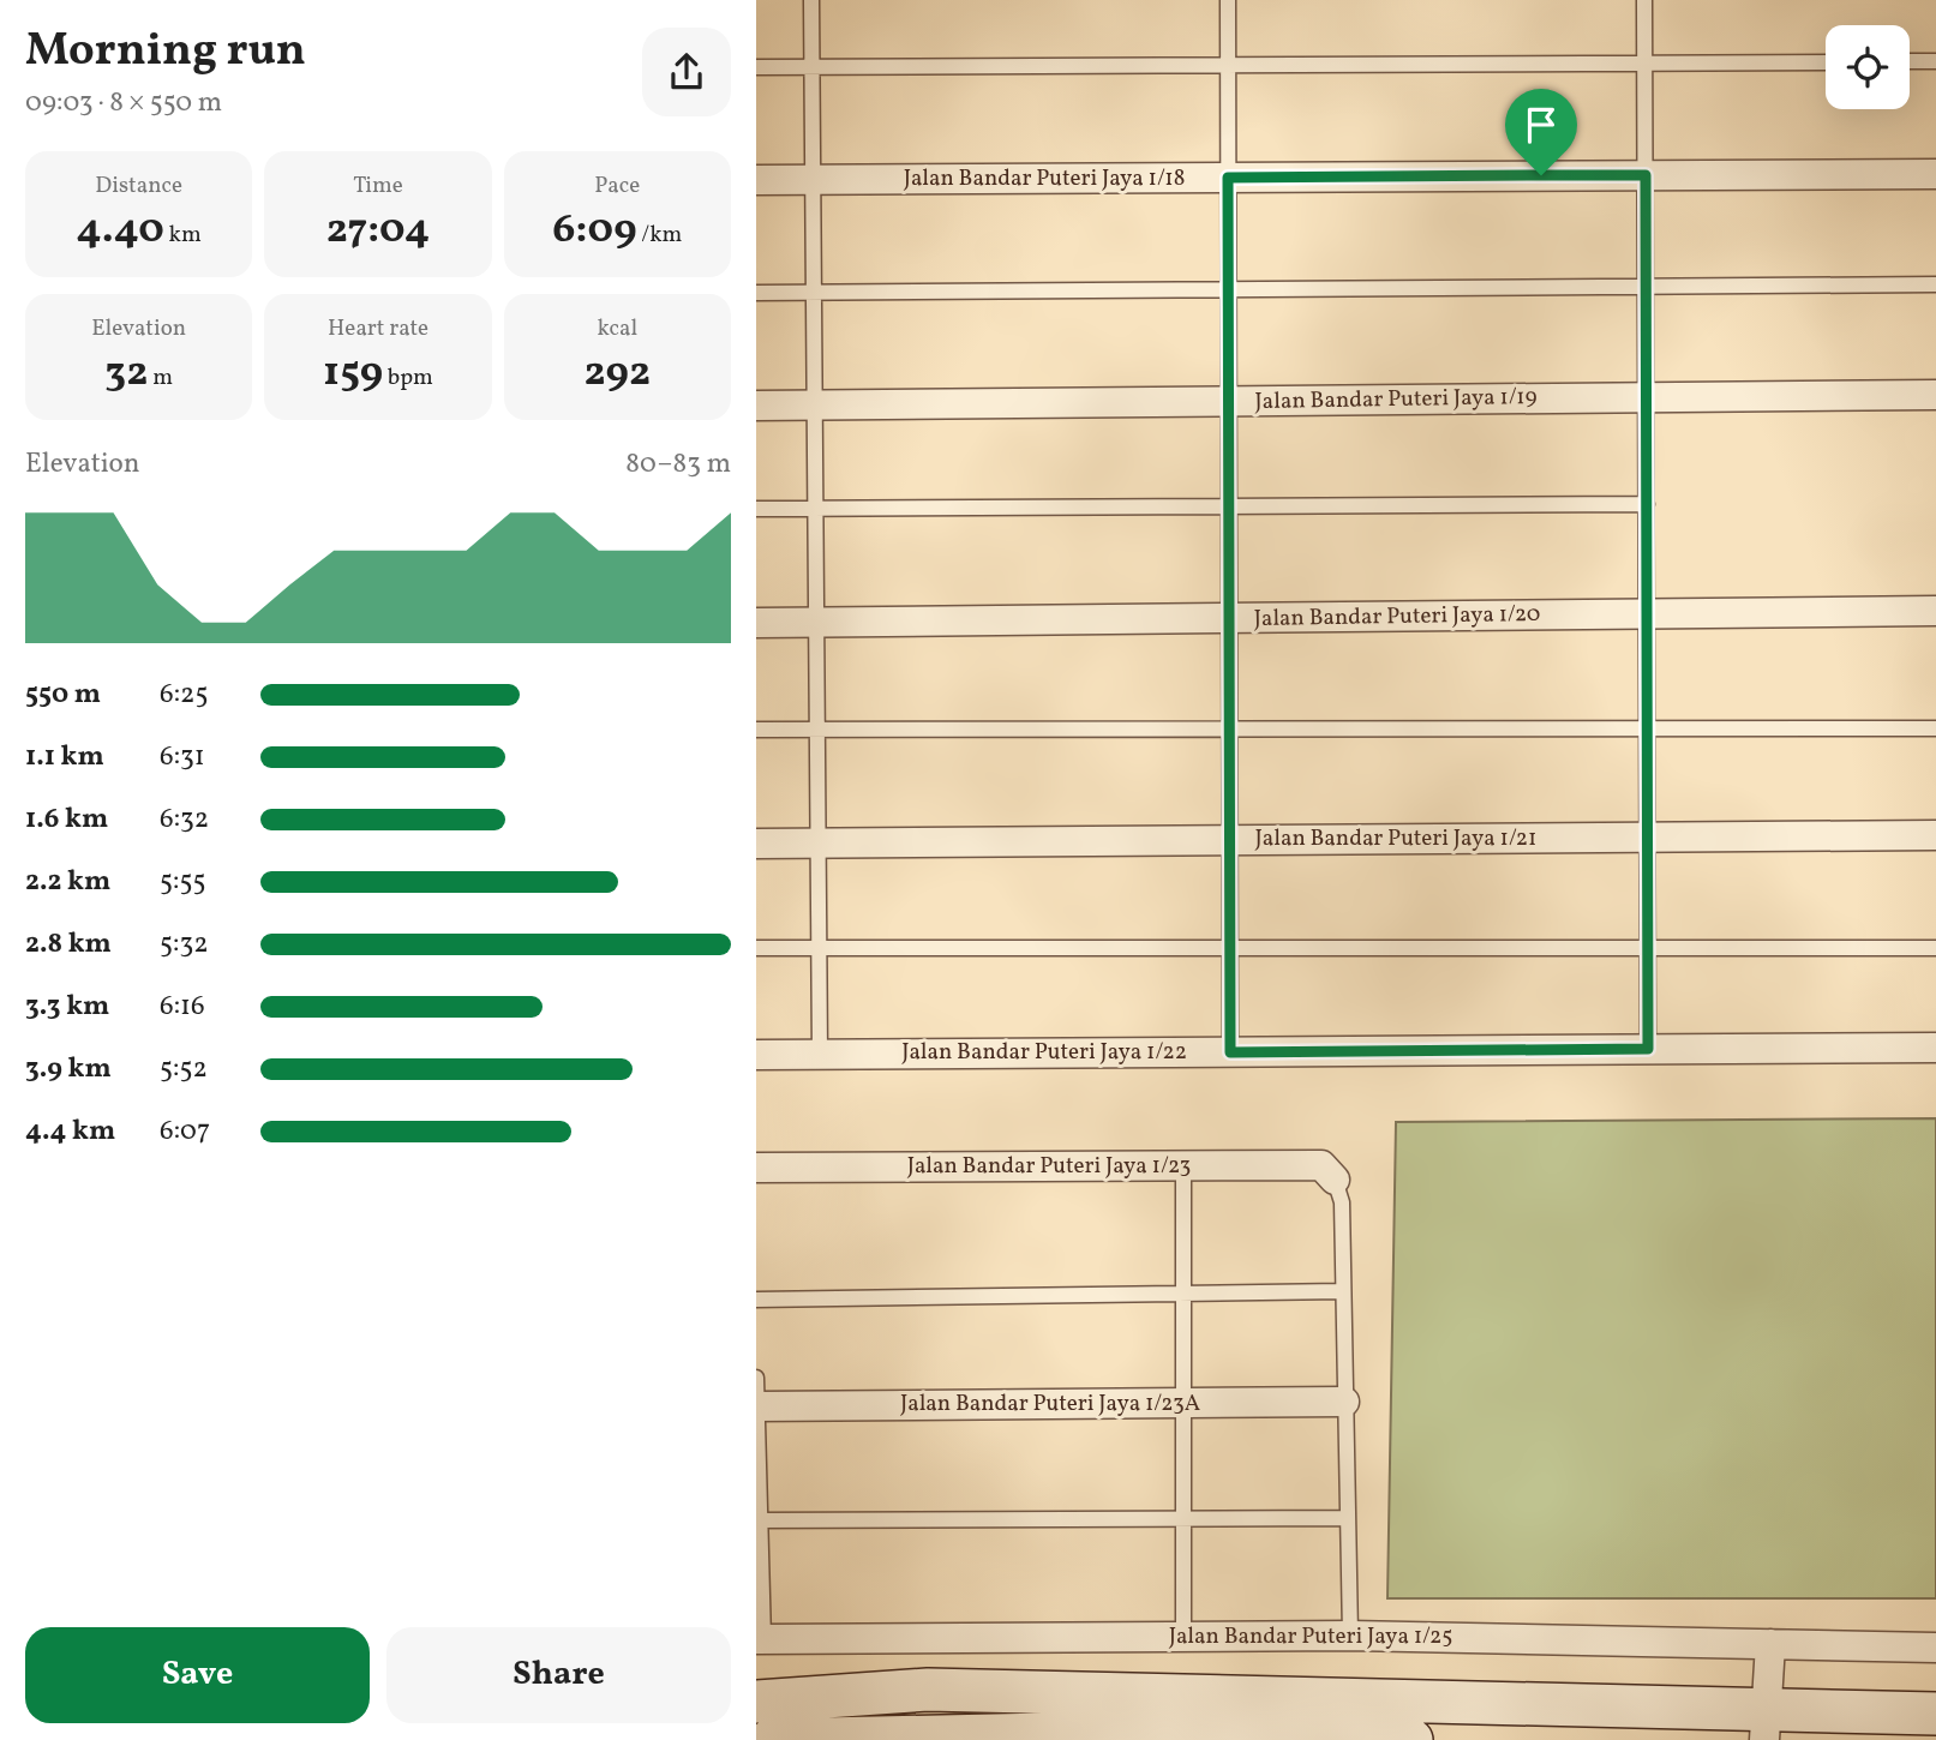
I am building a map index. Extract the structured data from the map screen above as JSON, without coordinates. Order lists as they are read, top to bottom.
{
  "streets": {
    "street": [
      "Jalan Bandar Puteri Jaya 1/18",
      "Jalan Bandar Puteri Jaya 1/19",
      "Jalan Bandar Puteri Jaya 1/20",
      "Jalan Bandar Puteri Jaya 1/21",
      "Jalan Bandar Puteri Jaya 1/22",
      "Jalan Bandar Puteri Jaya 1/23",
      "Jalan Bandar Puteri Jaya 1/23A",
      "Jalan Bandar Puteri Jaya 1/25"
    ]
  },
  "page": {
    "heading": ["Morning run", "09:03 · 8 × 550 m"],
    "stats": [
      ["Distance", "4.40 km"],
      ["Time", "27:04"],
      ["Pace", "6:09 /km"],
      ["Elevation", "32 m"],
      ["Heart rate", "159 bpm"],
      ["kcal", "292"]
    ],
    "chart": ["Elevation", "80–83 m"],
    "list": [
      {
        "name": "550 m",
        "note": "6:25"
      },
      {
        "name": "1.1 km",
        "note": "6:31"
      },
      {
        "name": "1.6 km",
        "note": "6:32"
      },
      {
        "name": "2.2 km",
        "note": "5:55"
      },
      {
        "name": "2.8 km",
        "note": "5:32"
      },
      {
        "name": "3.3 km",
        "note": "6:16"
      },
      {
        "name": "3.9 km",
        "note": "5:52"
      },
      {
        "name": "4.4 km",
        "note": "6:07"
      }
    ],
    "buttons": ["Save", "Share"]
  }
}
